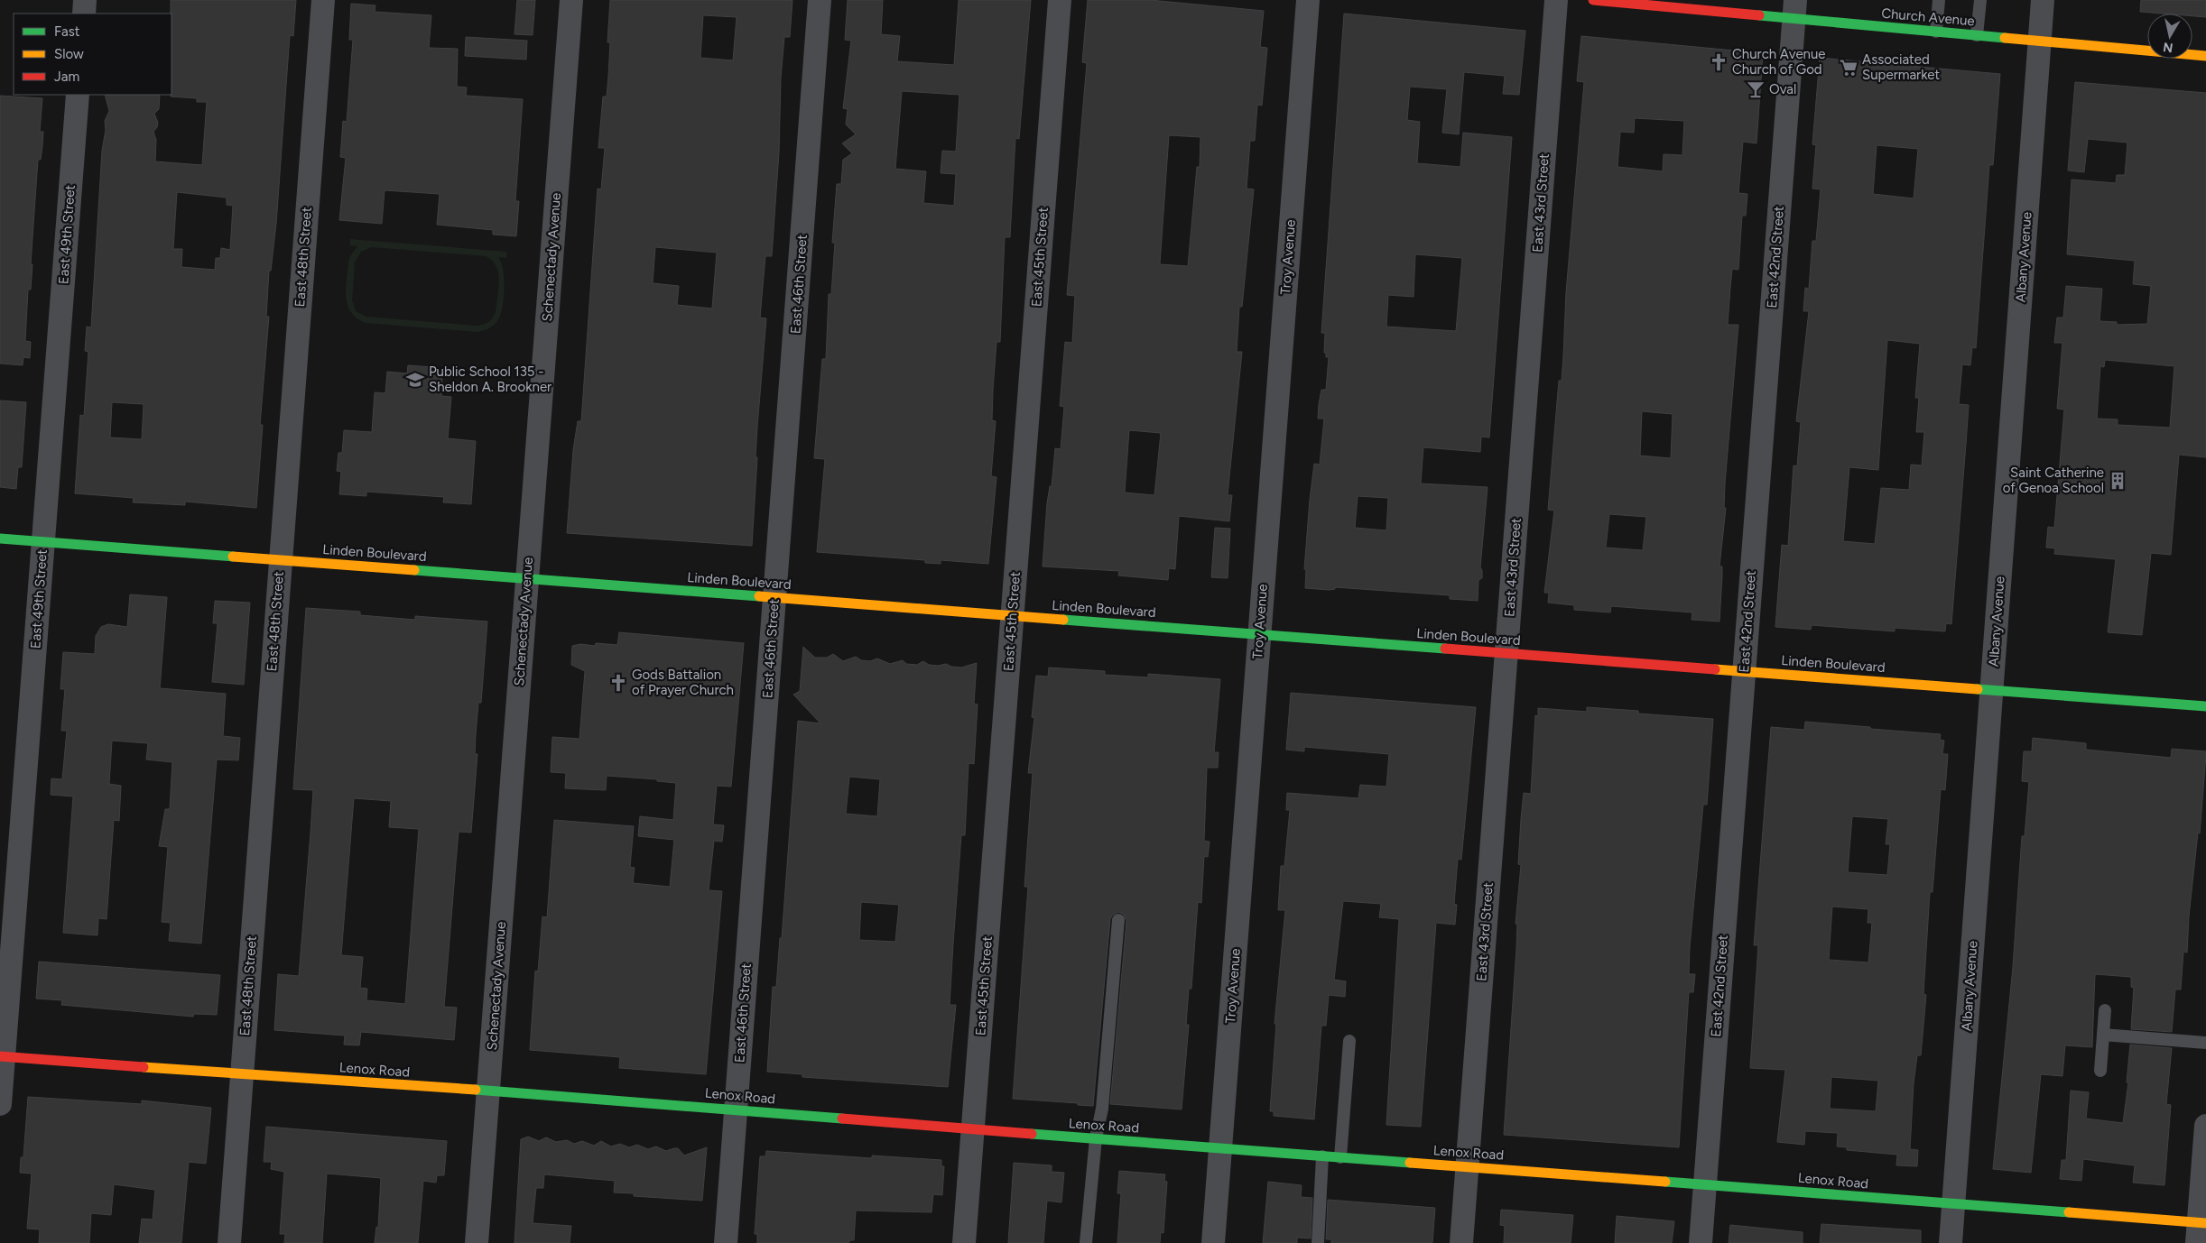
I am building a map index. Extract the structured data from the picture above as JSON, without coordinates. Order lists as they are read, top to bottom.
{
  "streets": {
    "main road": ["Church Avenue", "Linden Boulevard", "Lenox Road"],
    "street": [
      "East 43rd Street",
      "East 49th Street",
      "East 48th Street",
      "Schenectady Avenue",
      "East 45th Street",
      "Troy Avenue",
      "East 42nd Street",
      "Albany Avenue",
      "East 46th Street"
    ]
  },
  "crossings": [
    ["Church Avenue", "East 42nd Street"],
    ["Church Avenue", "Albany Avenue"],
    ["East 43rd Street", "Linden Boulevard"],
    ["East 43rd Street", "Lenox Road"],
    ["East 49th Street", "Linden Boulevard"],
    ["East 49th Street", "Lenox Road"],
    ["East 48th Street", "Linden Boulevard"],
    ["East 48th Street", "Lenox Road"],
    ["Schenectady Avenue", "Linden Boulevard"],
    ["Schenectady Avenue", "Lenox Road"],
    ["East 45th Street", "Linden Boulevard"],
    ["East 45th Street", "Lenox Road"],
    ["Troy Avenue", "Linden Boulevard"],
    ["Troy Avenue", "Lenox Road"],
    ["East 42nd Street", "Linden Boulevard"],
    ["East 42nd Street", "Lenox Road"],
    ["Albany Avenue", "Linden Boulevard"],
    ["Albany Avenue", "Lenox Road"],
    ["East 46th Street", "Linden Boulevard"],
    ["East 46th Street", "Lenox Road"]
  ],
  "places": {
    "church": ["Church Avenue Church of God", "Gods Battalion of Prayer Church"],
    "supermarket": ["Associated Supermarket"],
    "bar": ["Oval"],
    "school or university": ["Public School 135 - Sheldon A. Brookner"],
    "building": ["Saint Catherine of Genoa School"]
  },
  "legend": ["Fast", "Slow", "Jam"],
  "north": "bottom"
}
